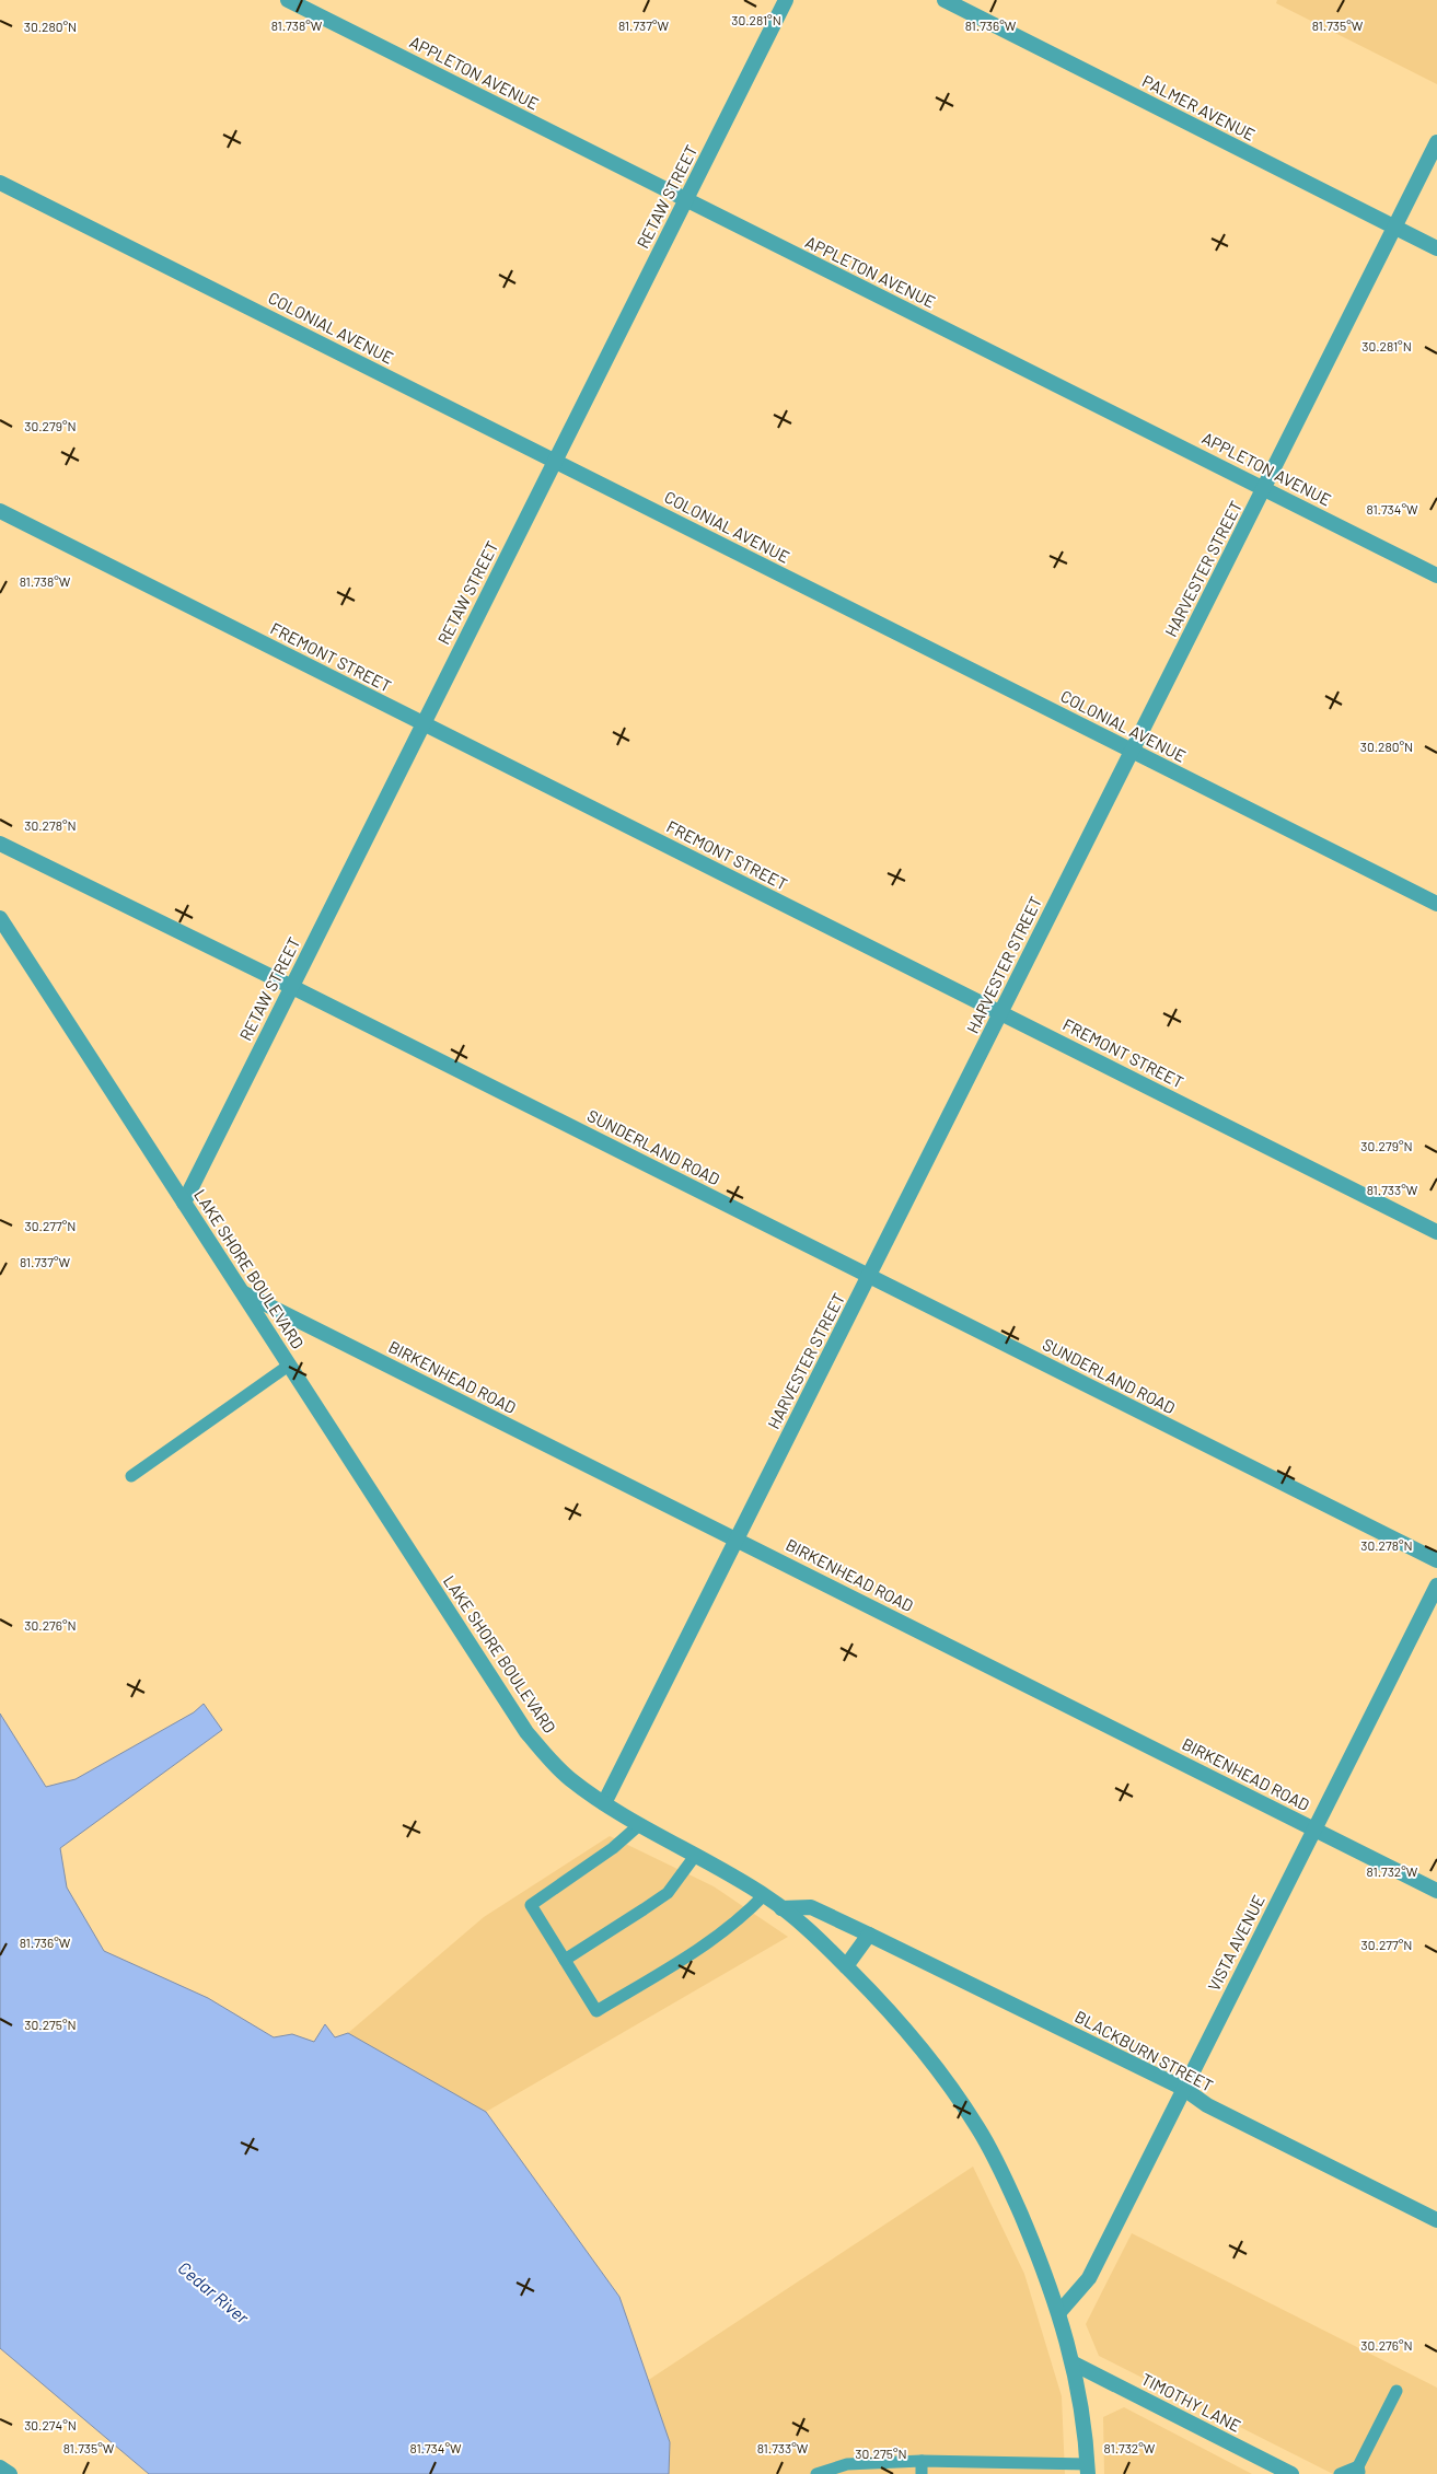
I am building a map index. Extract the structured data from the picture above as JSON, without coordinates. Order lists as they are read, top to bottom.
{
  "streets": {
    "street": [
      "APPLETON AVENUE",
      "PALMER AVENUE",
      "RETAW STREET",
      "COLONIAL AVENUE",
      "HARVESTER STREET",
      "FREMONT STREET",
      "SUNDERLAND ROAD",
      "LAKE SHORE BOULEVARD",
      "BIRKENHEAD ROAD",
      "VISTA AVENUE",
      "BLACKBURN STREET",
      "TIMOTHY LANE"
    ]
  },
  "crossings": [
    ["APPLETON AVENUE", "RETAW STREET"],
    ["APPLETON AVENUE", "HARVESTER STREET"],
    ["PALMER AVENUE", "HARVESTER STREET"],
    ["RETAW STREET", "COLONIAL AVENUE"],
    ["RETAW STREET", "FREMONT STREET"],
    ["RETAW STREET", "SUNDERLAND ROAD"],
    ["RETAW STREET", "LAKE SHORE BOULEVARD"],
    ["COLONIAL AVENUE", "HARVESTER STREET"],
    ["HARVESTER STREET", "FREMONT STREET"],
    ["HARVESTER STREET", "SUNDERLAND ROAD"],
    ["HARVESTER STREET", "LAKE SHORE BOULEVARD"],
    ["HARVESTER STREET", "BIRKENHEAD ROAD"],
    ["LAKE SHORE BOULEVARD", "BIRKENHEAD ROAD"],
    ["LAKE SHORE BOULEVARD", "VISTA AVENUE"],
    ["LAKE SHORE BOULEVARD", "BLACKBURN STREET"],
    ["LAKE SHORE BOULEVARD", "TIMOTHY LANE"],
    ["BIRKENHEAD ROAD", "VISTA AVENUE"],
    ["VISTA AVENUE", "BLACKBURN STREET"]
  ],
  "water": ["Cedar River"],
  "coordinates": [
    "30.281°N",
    "81.738°W",
    "81.737°W",
    "81.736°W",
    "81.735°W",
    "30.280°N",
    "30.279°N",
    "81.734°W",
    "30.278°N",
    "81.733°W",
    "30.277°N",
    "30.276°N",
    "81.732°W",
    "30.275°N",
    "30.274°N"
  ]
}
